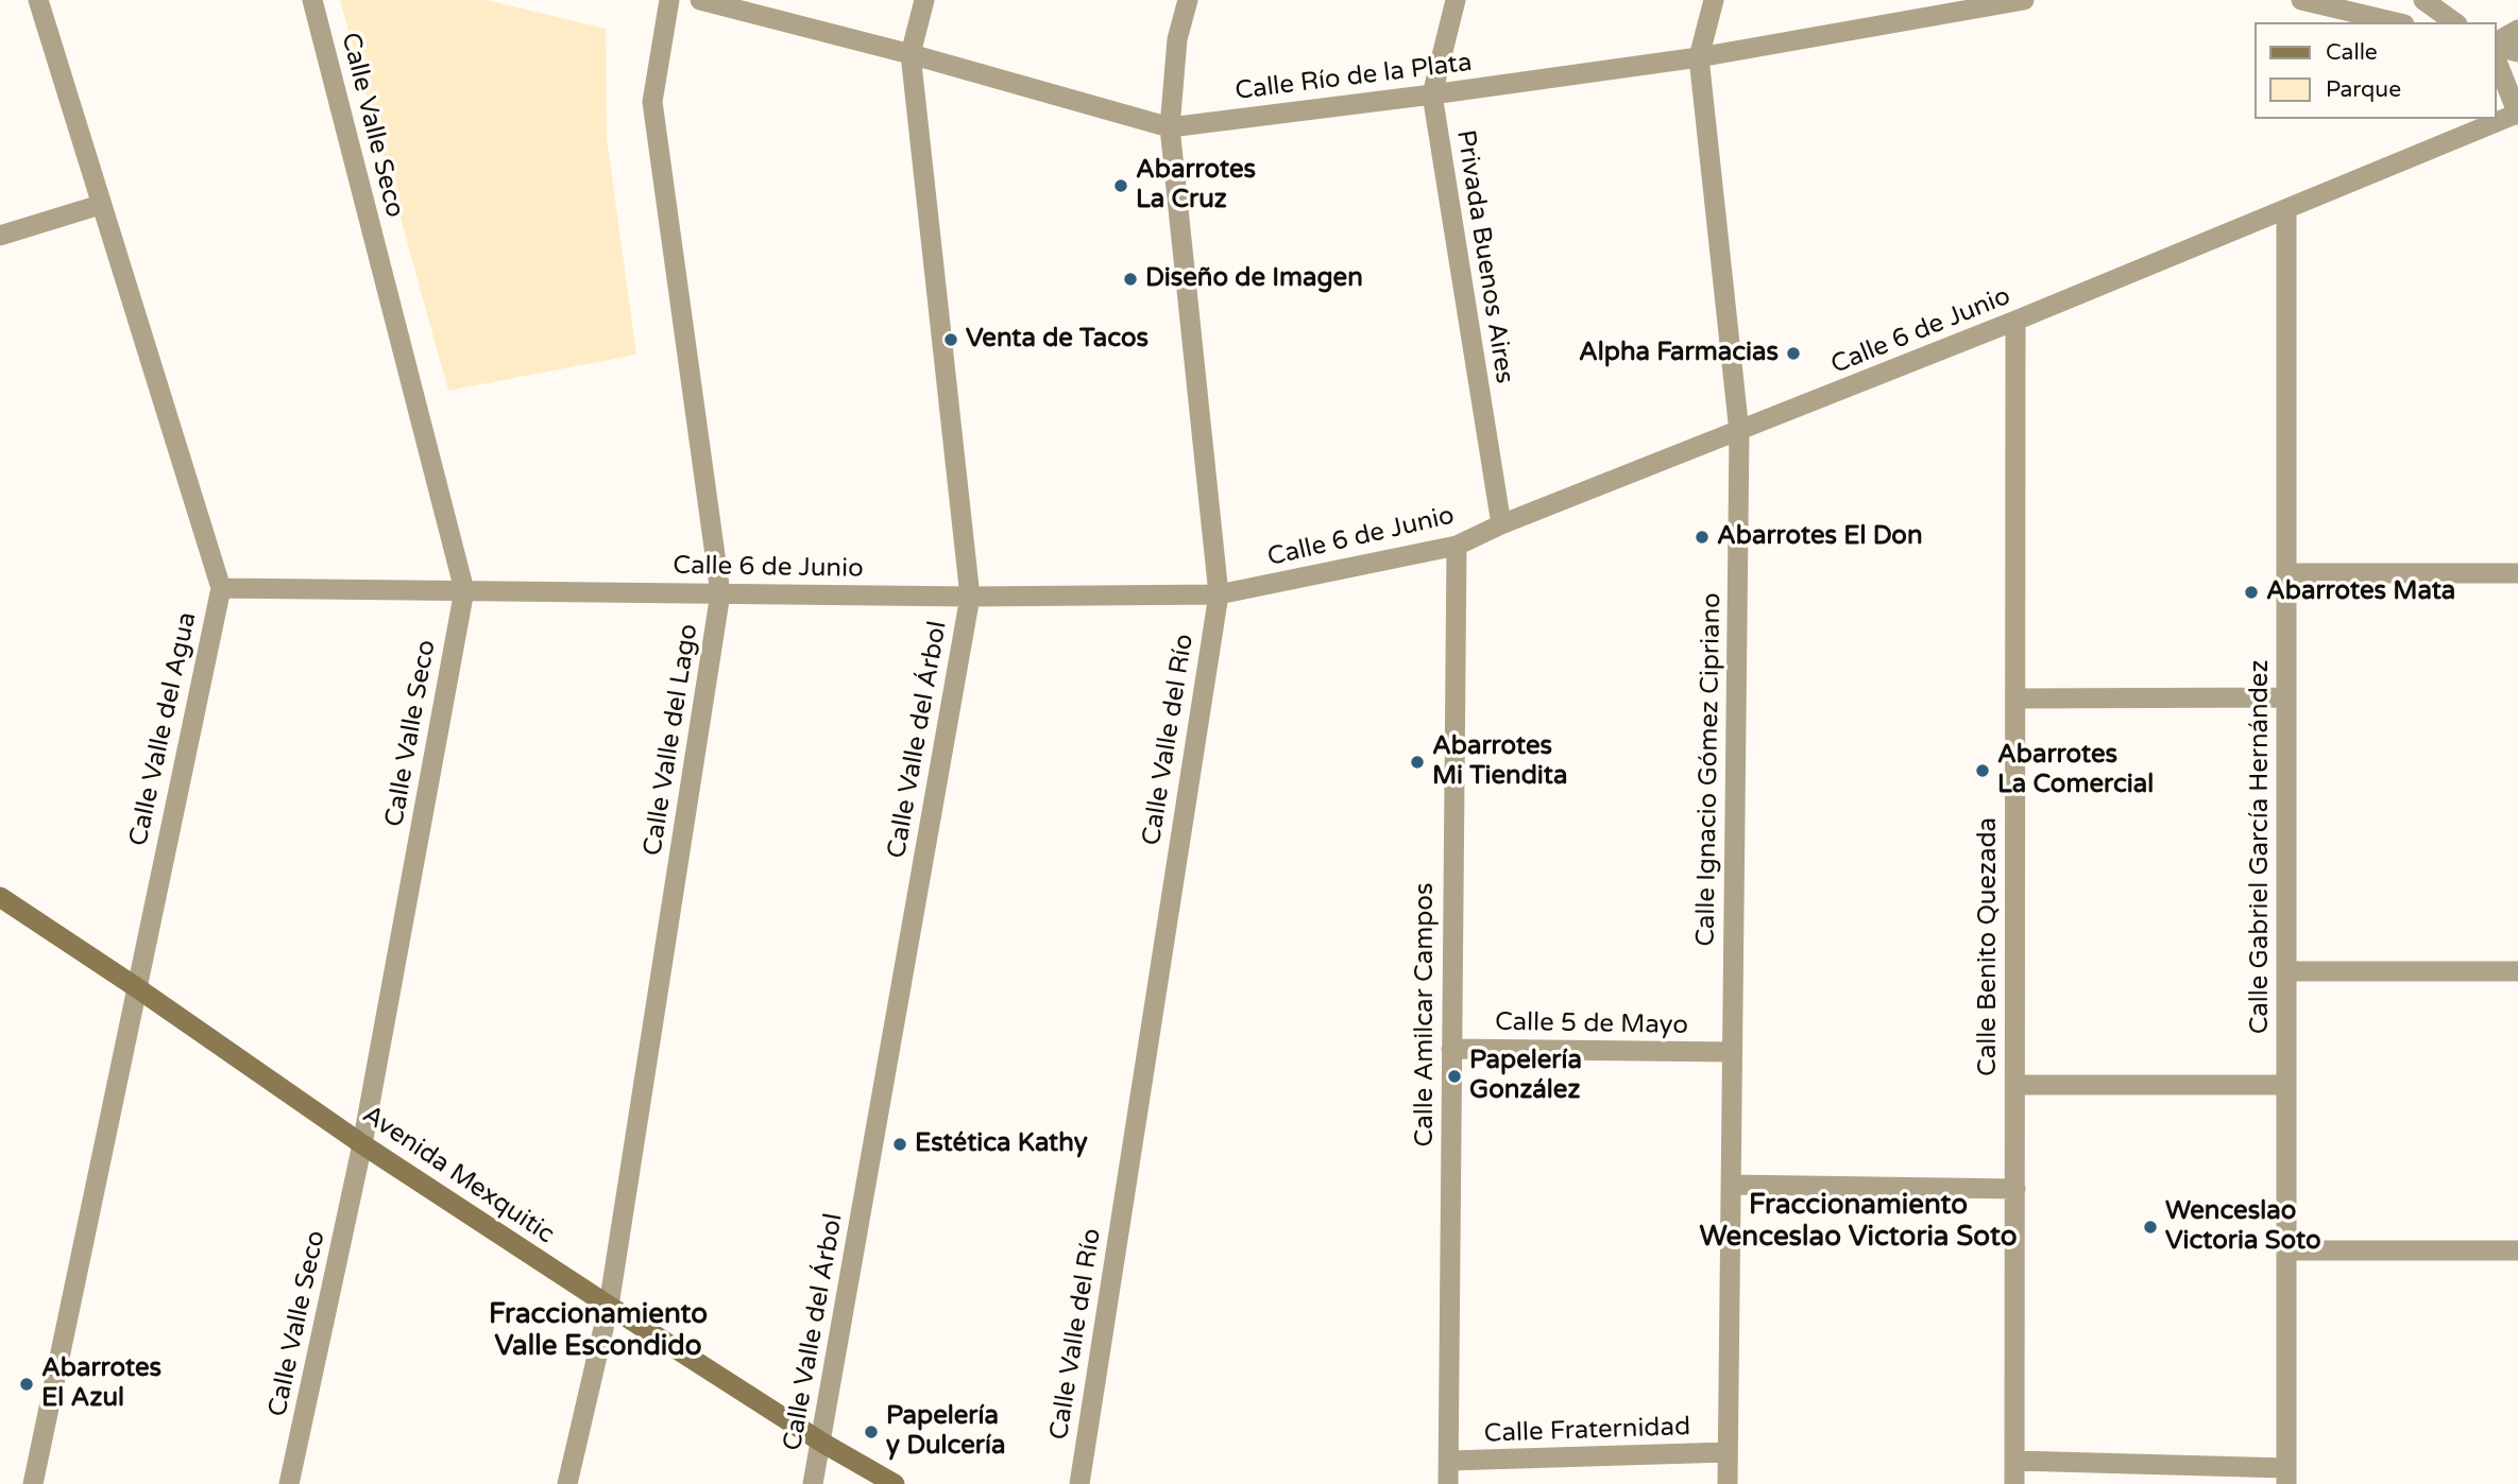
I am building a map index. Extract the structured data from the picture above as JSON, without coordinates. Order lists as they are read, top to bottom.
{
  "streets": {
    "main road": ["Avenida Mexquitic"],
    "street": [
      "Calle Río de la Plata",
      "Calle Valle Seco",
      "Privada Buenos Aires",
      "Calle 6 de Junio",
      "Calle Valle del Agua",
      "Calle Valle del Lago",
      "Calle Valle del Árbol",
      "Calle Valle del Río",
      "Calle Ignacio Gómez Cipriano",
      "Calle Gabriel García Hernández",
      "Calle Benito Quezada",
      "Calle Amilcar Campos",
      "Calle 5 de Mayo",
      "Calle Fraternidad"
    ]
  },
  "crossings": [
    ["Calle Río de la Plata", "Privada Buenos Aires"],
    ["Calle Río de la Plata", "Calle Valle del Árbol"],
    ["Calle Río de la Plata", "Calle Valle del Río"],
    ["Calle Río de la Plata", "Calle Ignacio Gómez Cipriano"],
    ["Calle Valle Seco", "Calle 6 de Junio"],
    ["Calle Valle Seco", "Avenida Mexquitic"],
    ["Privada Buenos Aires", "Calle 6 de Junio"],
    ["Calle 6 de Junio", "Calle Valle del Agua"],
    ["Calle 6 de Junio", "Calle Valle del Lago"],
    ["Calle 6 de Junio", "Calle Valle del Árbol"],
    ["Calle 6 de Junio", "Calle Valle del Río"],
    ["Calle 6 de Junio", "Calle Ignacio Gómez Cipriano"],
    ["Calle 6 de Junio", "Calle Gabriel García Hernández"],
    ["Calle 6 de Junio", "Calle Benito Quezada"],
    ["Calle 6 de Junio", "Calle Amilcar Campos"],
    ["Calle Valle del Agua", "Avenida Mexquitic"],
    ["Calle Valle del Lago", "Avenida Mexquitic"],
    ["Calle Valle del Árbol", "Avenida Mexquitic"],
    ["Calle Ignacio Gómez Cipriano", "Calle 5 de Mayo"],
    ["Calle Ignacio Gómez Cipriano", "Calle Fraternidad"],
    ["Calle Amilcar Campos", "Calle 5 de Mayo"],
    ["Calle Amilcar Campos", "Calle Fraternidad"]
  ],
  "districts": ["Fraccionamiento Wenceslao Victoria Soto", "Fraccionamiento Valle Escondido"],
  "places": [
    "Abarrotes La Cruz",
    "Diseño de Imagen",
    "Venta de Tacos",
    "Alpha Farmacias",
    "Abarrotes El Don",
    "Abarrotes Mata",
    "Abarrotes Mi Tiendita",
    "Abarrotes La Comercial",
    "Papelería González",
    "Estética Kathy",
    "Wenceslao Victoria Soto",
    "Abarrotes El Azul",
    "Papelería y Dulcería"
  ],
  "legend": ["Calle", "Parque"]
}
